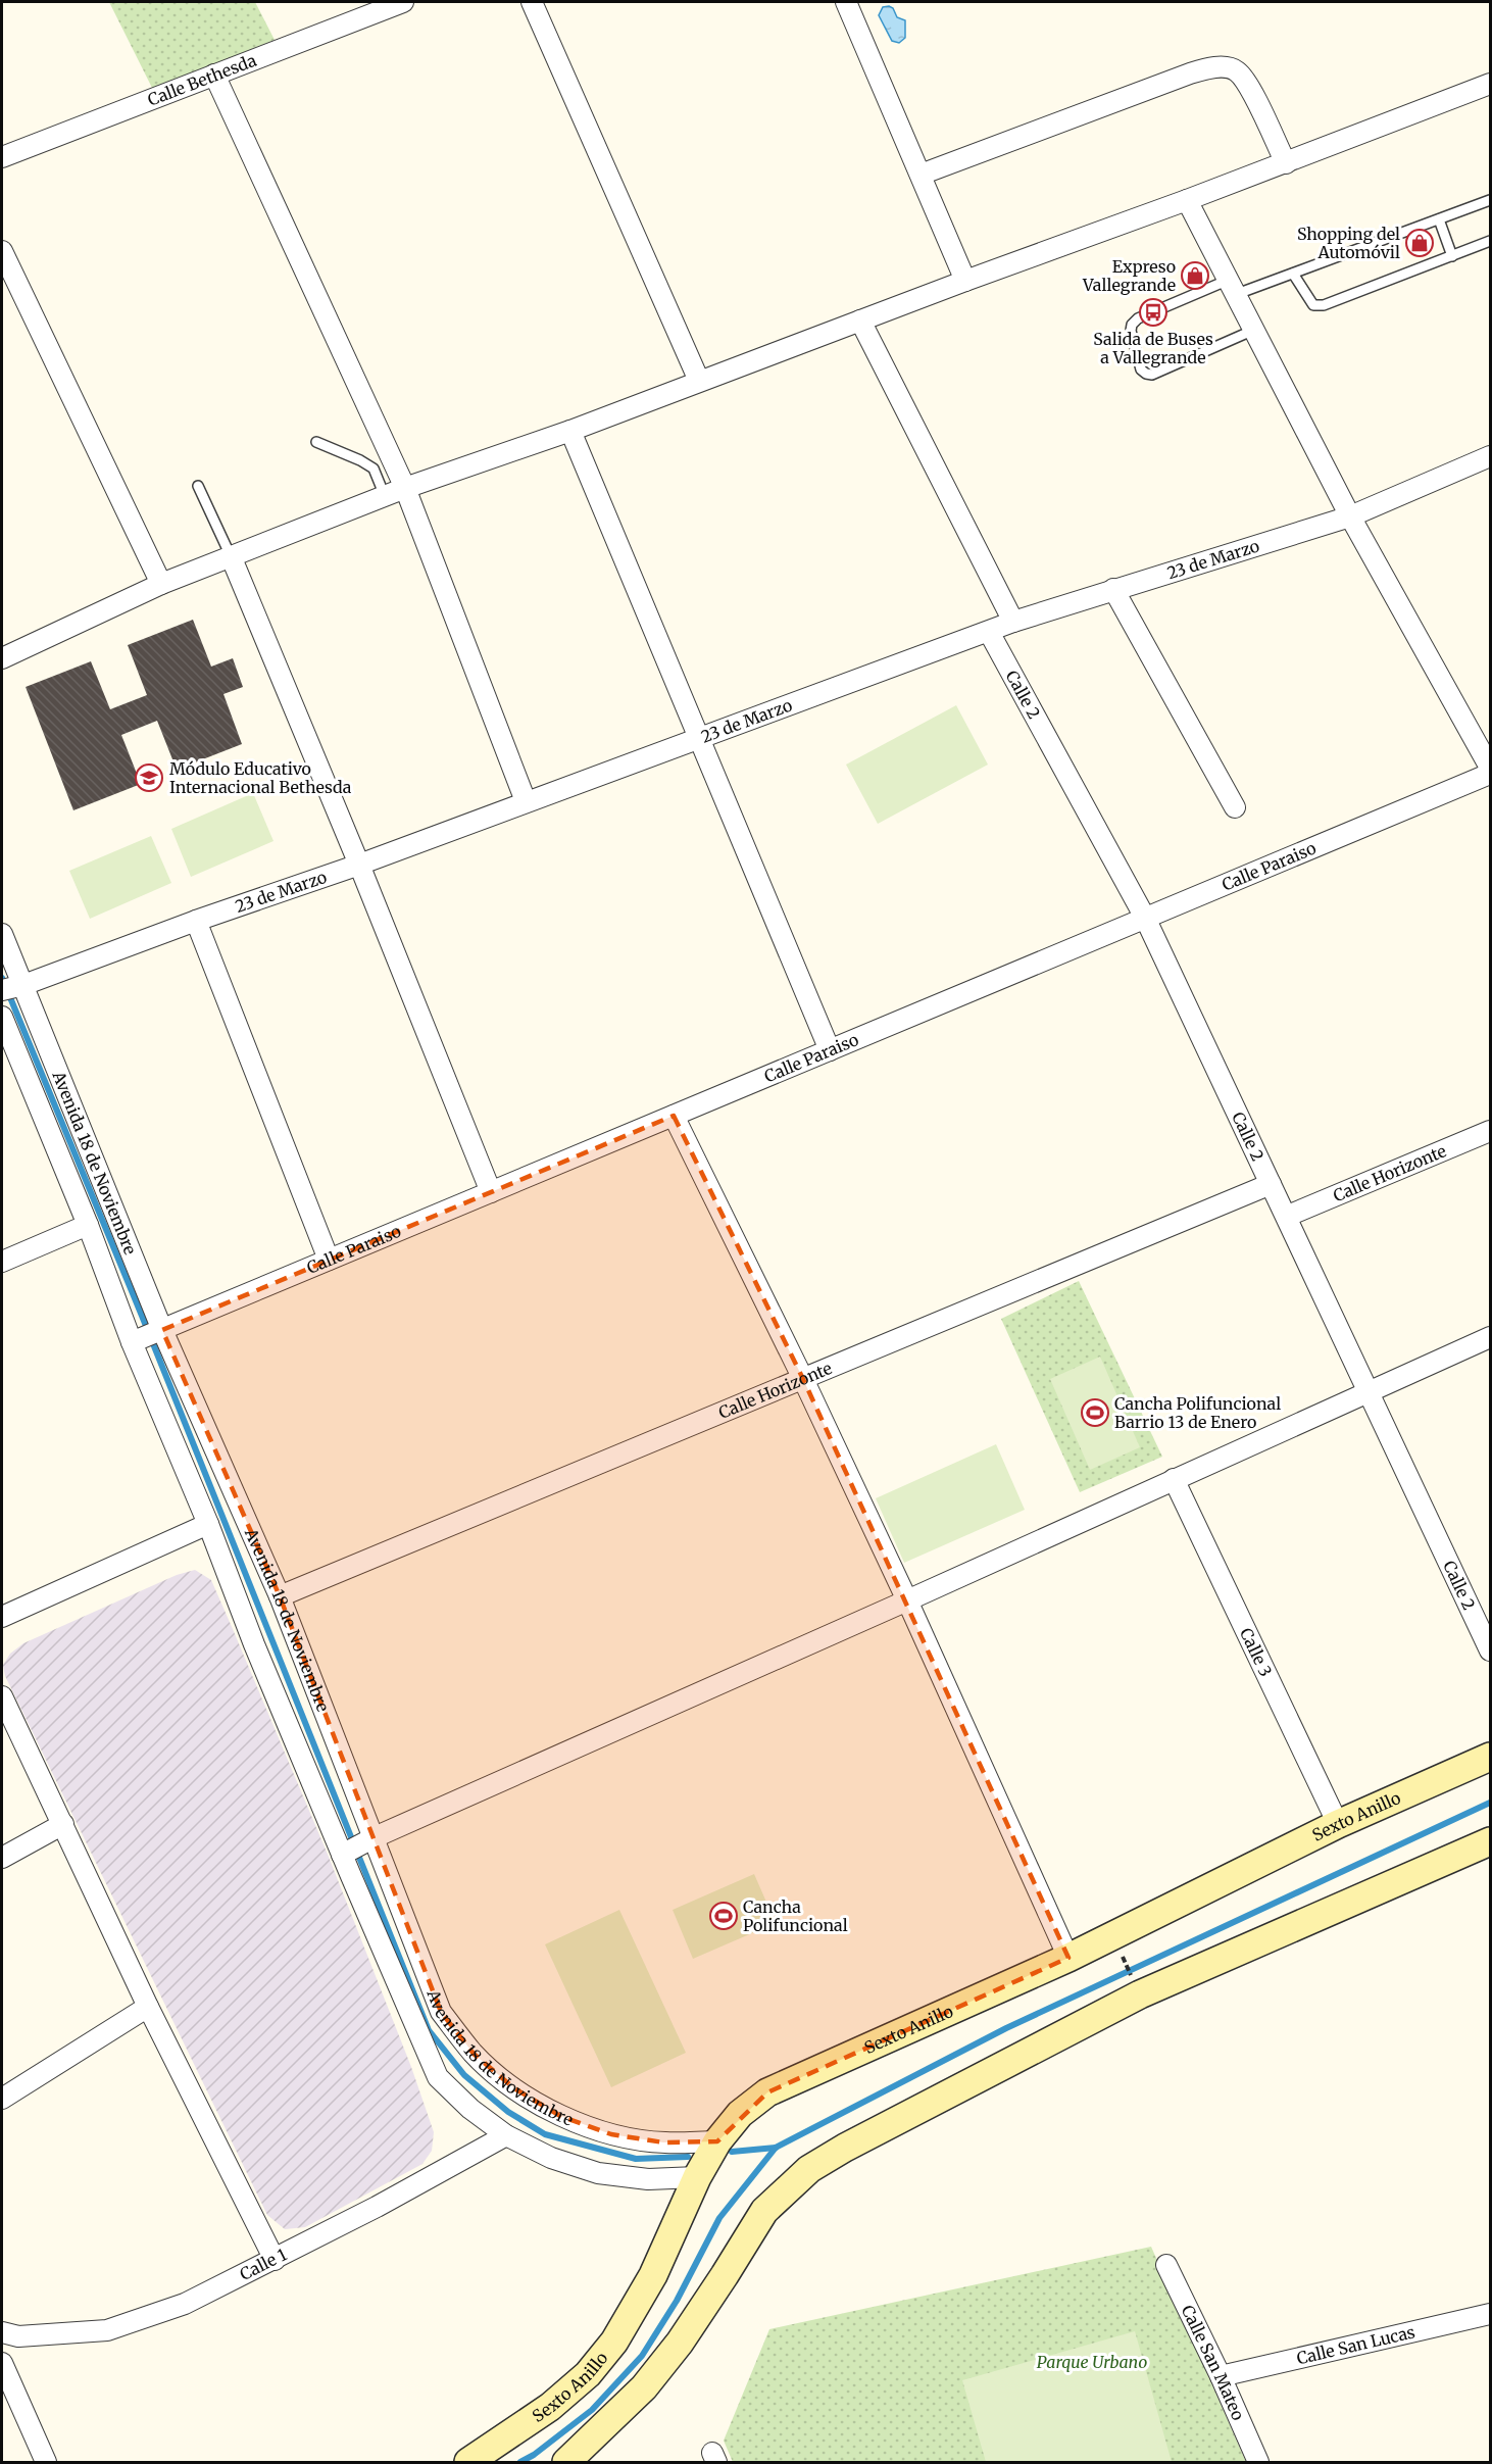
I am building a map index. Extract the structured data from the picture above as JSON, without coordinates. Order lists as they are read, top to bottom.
{
  "streets": {
    "main road": ["Sexto Anillo"],
    "street": [
      "Calle Bethesda",
      "23 de Marzo",
      "Calle 2",
      "Calle Paraiso",
      "Avenida 18 de Noviembre",
      "Calle Horizonte",
      "Calle 3",
      "Calle 1",
      "Calle San Lucas",
      "Calle San Mateo"
    ]
  },
  "crossings": [
    ["23 de Marzo", "Calle 2"],
    ["23 de Marzo", "Avenida 18 de Noviembre"],
    ["Calle 2", "Calle Paraiso"],
    ["Calle 2", "Calle Horizonte"],
    ["Calle Paraiso", "Avenida 18 de Noviembre"],
    ["Avenida 18 de Noviembre", "Calle Horizonte"],
    ["Avenida 18 de Noviembre", "Sexto Anillo"],
    ["Avenida 18 de Noviembre", "Calle 1"],
    ["Calle 3", "Sexto Anillo"],
    ["Calle San Lucas", "Calle San Mateo"]
  ],
  "parks": ["Parque Urbano"],
  "places": {
    "shop": ["Shopping del Automóvil", "Expreso Vallegrande"],
    "bus stop": ["Salida de Buses a Vallegrande"],
    "school or university": ["Módulo Educativo Internacional Bethesda"],
    "sports": ["Cancha Polifuncional Barrio 13 de Enero", "Cancha Polifuncional"]
  }
}
